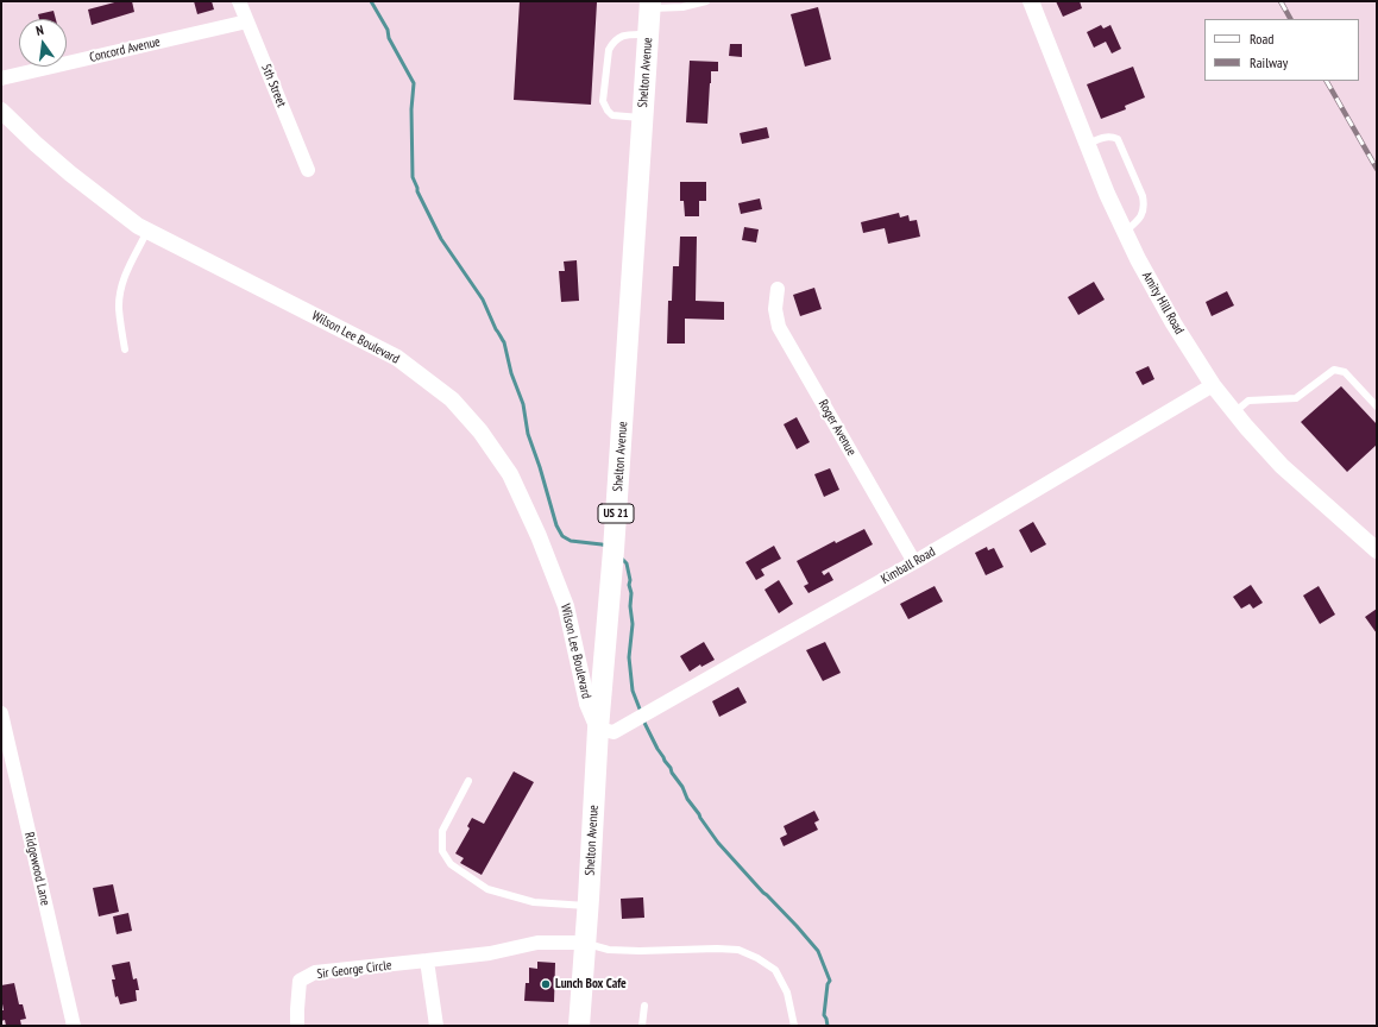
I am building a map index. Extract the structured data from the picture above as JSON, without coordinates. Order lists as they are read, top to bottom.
{
  "streets": {
    "main road": ["Shelton Avenue", "US 21"],
    "street": [
      "Concord Avenue",
      "5th Street",
      "Amity Hill Road",
      "Wilson Lee Boulevard",
      "Roger Avenue",
      "Kimball Road",
      "Ridgewood Lane",
      "Sir George Circle"
    ]
  },
  "crossings": [
    ["Concord Avenue", "5th Street"],
    ["Shelton Avenue", "Wilson Lee Boulevard"],
    ["Shelton Avenue", "Kimball Road"],
    ["Shelton Avenue", "Sir George Circle"],
    ["Amity Hill Road", "Kimball Road"],
    ["Wilson Lee Boulevard", "Kimball Road"],
    ["Roger Avenue", "Kimball Road"]
  ],
  "places": ["Lunch Box Cafe"],
  "legend": ["Road", "Railway"],
  "north": "top"
}
